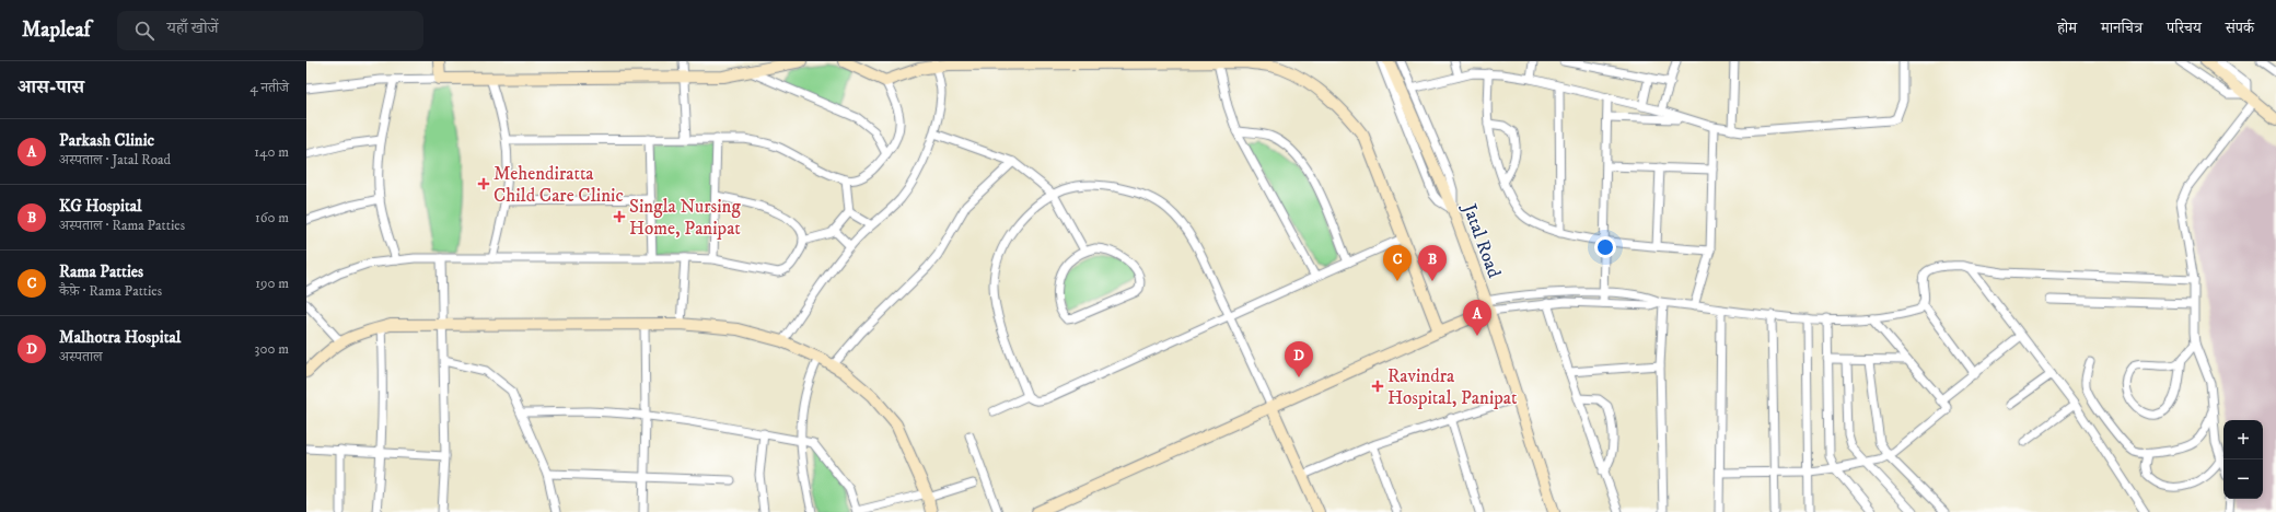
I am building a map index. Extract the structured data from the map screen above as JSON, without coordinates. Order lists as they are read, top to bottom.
{
  "streets": {
    "street": ["Jatal Road"]
  },
  "places": {
    "health": ["Mehendiratta Child Care Clinic", "Singla Nursing Home, Panipat", "Ravindra Hospital, Panipat"]
  },
  "page": {
    "header": "Mapleaf",
    "search": "यहाँ खोजें",
    "nav": [
      "होम",
      "मानचित्र",
      "परिचय",
      "संपर्क"
    ],
    "heading": ["आस-पास", "4 नतीजे"],
    "list": [
      {
        "mark": "A",
        "name": "Parkash Clinic",
        "note": "अस्पताल · Jatal Road",
        "value": "140 m"
      },
      {
        "mark": "B",
        "name": "KG Hospital",
        "note": "अस्पताल · Rama Patties",
        "value": "160 m"
      },
      {
        "mark": "C",
        "name": "Rama Patties",
        "note": "कैफ़े · Rama Patties",
        "value": "190 m"
      },
      {
        "mark": "D",
        "name": "Malhotra Hospital",
        "note": "अस्पताल",
        "value": "300 m"
      }
    ],
    "pins": [
      "B",
      "C",
      "A",
      "D"
    ],
    "map_buttons": ["+", "−"]
  }
}
